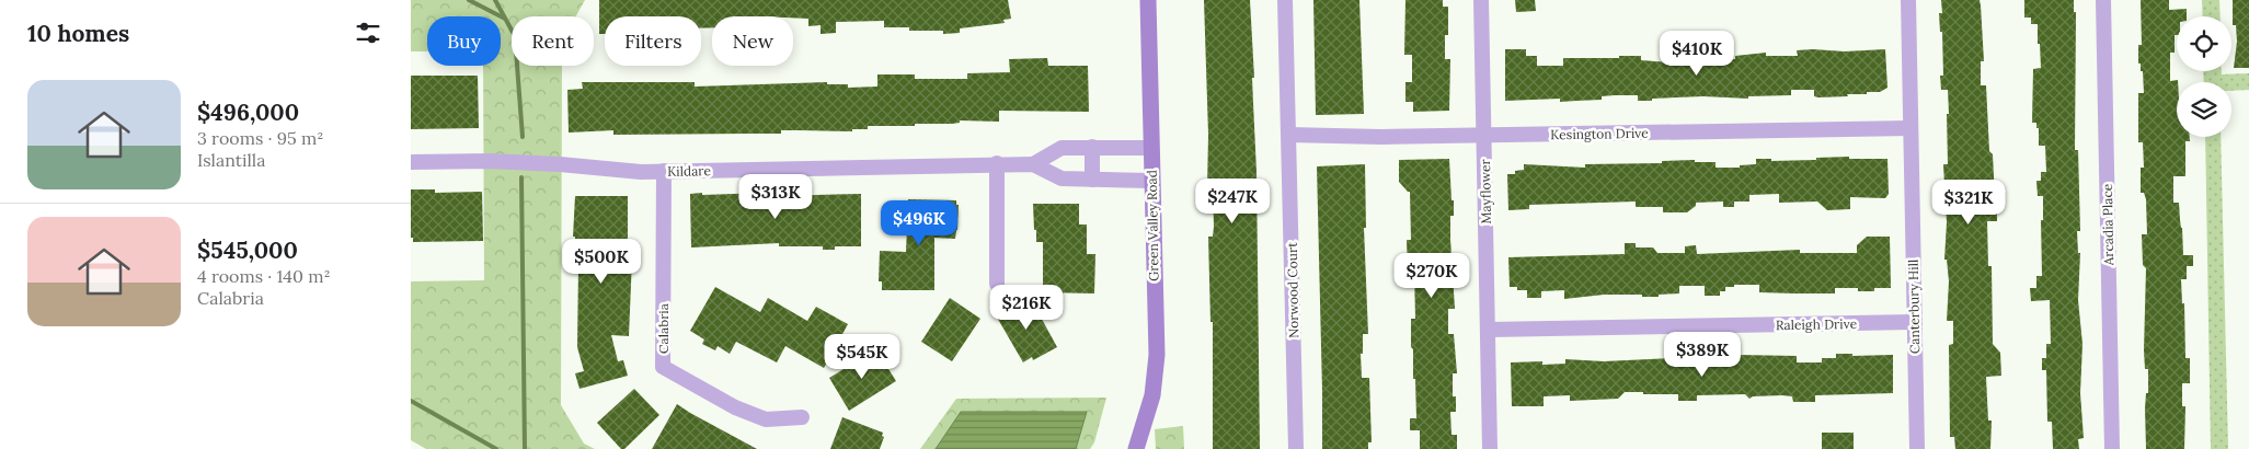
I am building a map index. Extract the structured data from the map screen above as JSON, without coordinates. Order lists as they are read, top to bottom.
{
  "streets": {
    "street": [
      "Kesington Drive",
      "Kildare",
      "Mayflower",
      "Arcadia Place",
      "Green Valley Road",
      "Norwood Court",
      "Canterbury Hill",
      "Raleigh Drive",
      "Calabria"
    ]
  },
  "crossings": [
    ["Kesington Drive", "Mayflower"],
    ["Kesington Drive", "Norwood Court"],
    ["Kesington Drive", "Canterbury Hill"],
    ["Kildare", "Green Valley Road"],
    ["Kildare", "Calabria"],
    ["Mayflower", "Raleigh Drive"],
    ["Canterbury Hill", "Raleigh Drive"]
  ],
  "page": {
    "heading": "10 homes",
    "chip": [
      "Buy",
      "Rent",
      "Filters",
      "New"
    ],
    "price": [
      "$410K",
      "$313K",
      "$247K",
      "$321K",
      "$496K",
      "$500K",
      "$270K",
      "$216K",
      "$389K",
      "$545K"
    ],
    "list": [
      {
        "name": "$496,000",
        "note": "3 rooms · 95 m² · Islantilla"
      },
      {
        "name": "$545,000",
        "note": "4 rooms · 140 m² · Calabria"
      }
    ]
  }
}
